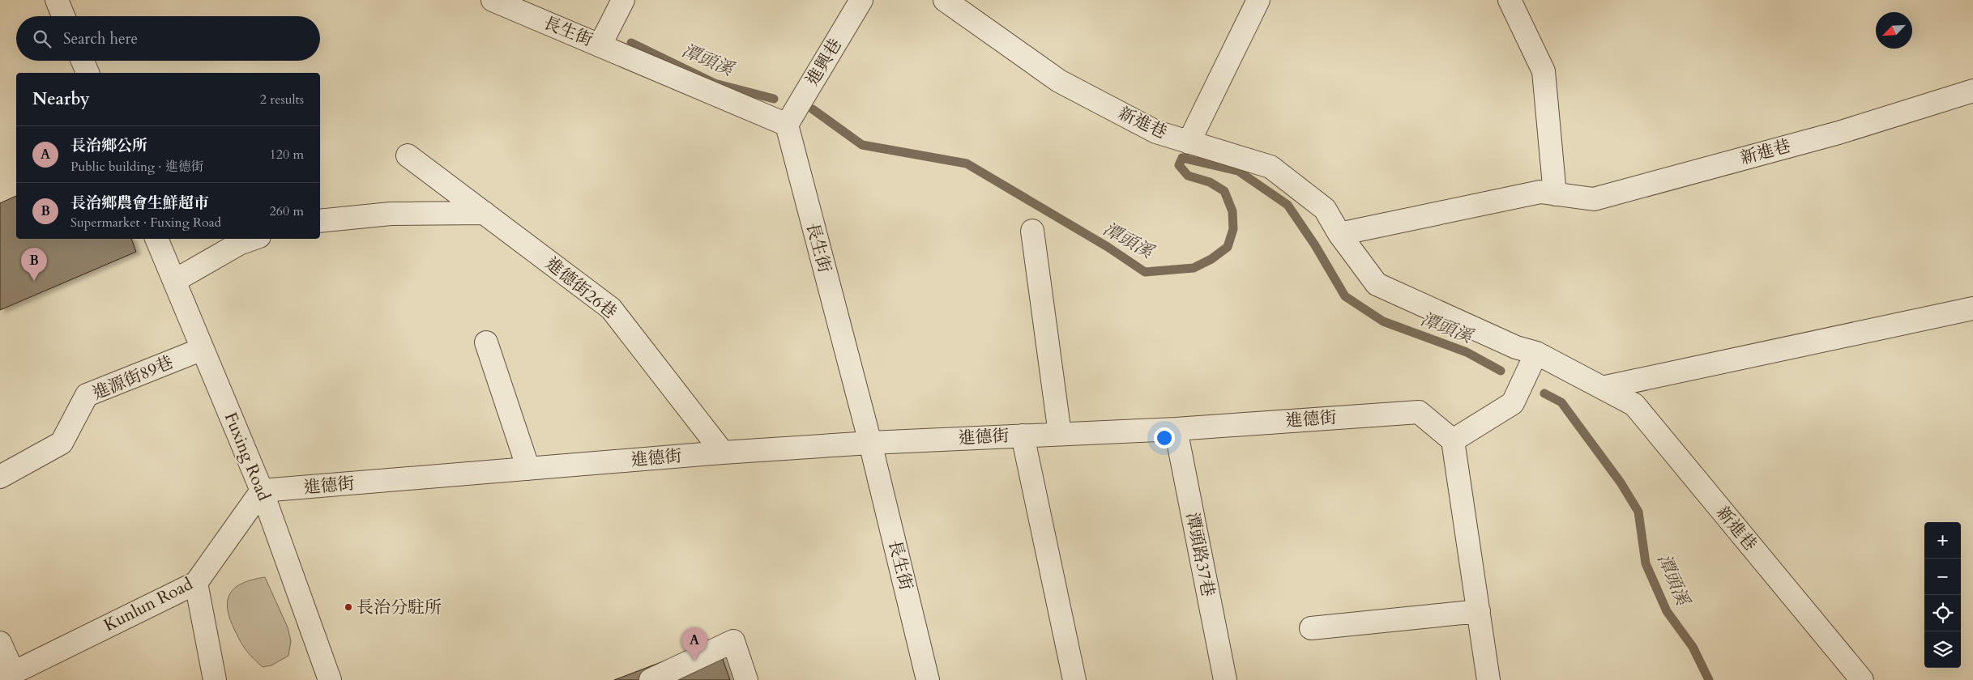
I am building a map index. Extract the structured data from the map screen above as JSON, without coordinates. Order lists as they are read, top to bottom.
{
  "streets": {
    "street": [
      "長生街",
      "進興巷",
      "新進巷",
      "進德街26巷",
      "進源街89巷",
      "進德街",
      "Fuxing Road",
      "潭頭路37巷",
      "Kunlun Road"
    ]
  },
  "crossings": [
    ["長生街", "進興巷"],
    ["長生街", "進德街"],
    ["進德街26巷", "進德街"],
    ["進源街89巷", "Fuxing Road"],
    ["進德街", "Fuxing Road"],
    ["進德街", "潭頭路37巷"],
    ["進德街", "Kunlun Road"],
    ["Fuxing Road", "Kunlun Road"]
  ],
  "water": ["潭頭溪"],
  "places": ["長治分駐所"],
  "north": "bottom left",
  "page": {
    "search": "Search here",
    "heading": ["Nearby", "2 results"],
    "list": [
      {
        "mark": "A",
        "name": "長治鄉公所",
        "note": "Public building · 進德街",
        "value": "120 m"
      },
      {
        "mark": "B",
        "name": "長治鄉農會生鮮超市",
        "note": "Supermarket · Fuxing Road",
        "value": "260 m"
      }
    ],
    "pins": ["B", "A"],
    "map_buttons": ["+", "−"]
  }
}
